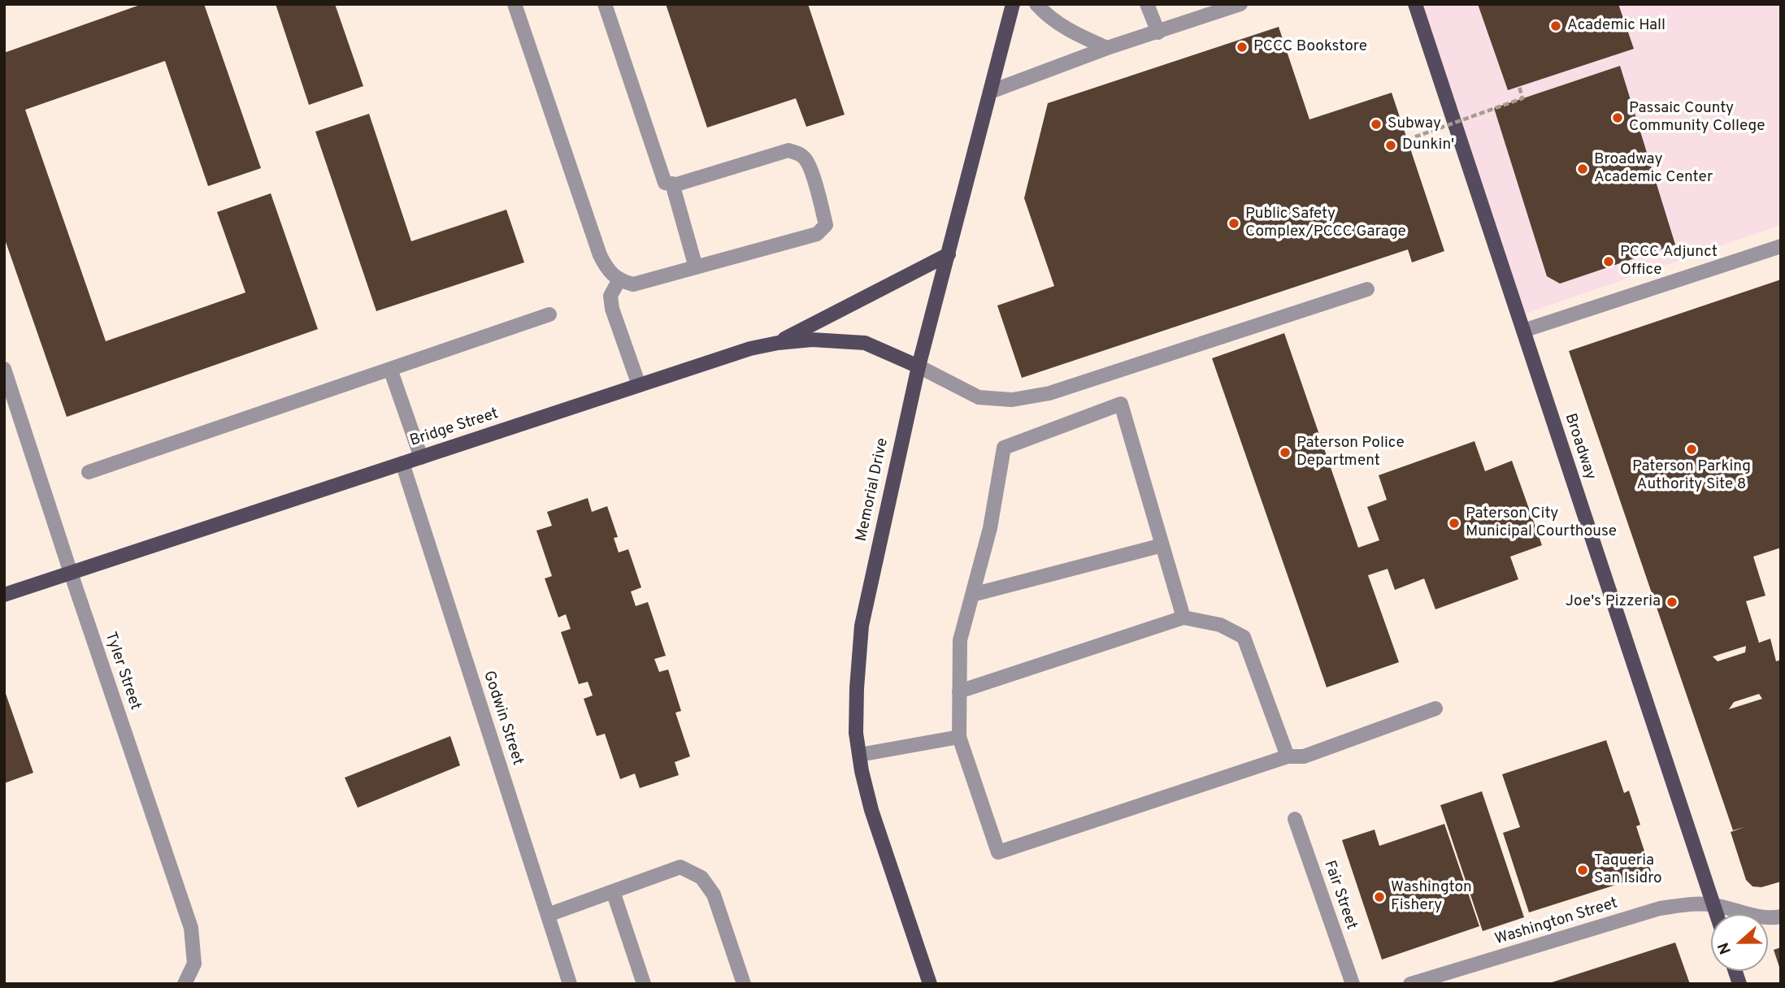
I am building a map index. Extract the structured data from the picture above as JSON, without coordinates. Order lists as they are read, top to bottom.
{
  "streets": {
    "main road": ["Bridge Street", "Broadway", "Memorial Drive"],
    "street": [
      "Tyler Street",
      "Godwin Street",
      "Fair Street",
      "Washington Street"
    ]
  },
  "crossings": [
    ["Bridge Street", "Memorial Drive"],
    ["Bridge Street", "Tyler Street"],
    ["Bridge Street", "Godwin Street"],
    ["Broadway", "Washington Street"]
  ],
  "places": [
    "Academic Hall",
    "PCCC Bookstore",
    "Passaic County Community College",
    "Subway",
    "Dunkin'",
    "Broadway Academic Center",
    "Public Safety Complex/PCCC Garage",
    "PCCC Adjunct Office",
    "Paterson Parking Authority Site 8",
    "Paterson Police Department",
    "Paterson City Municipal Courthouse",
    "Joe's Pizzeria",
    "Taqueria San Isidro",
    "Washington Fishery"
  ],
  "north": "left"
}
